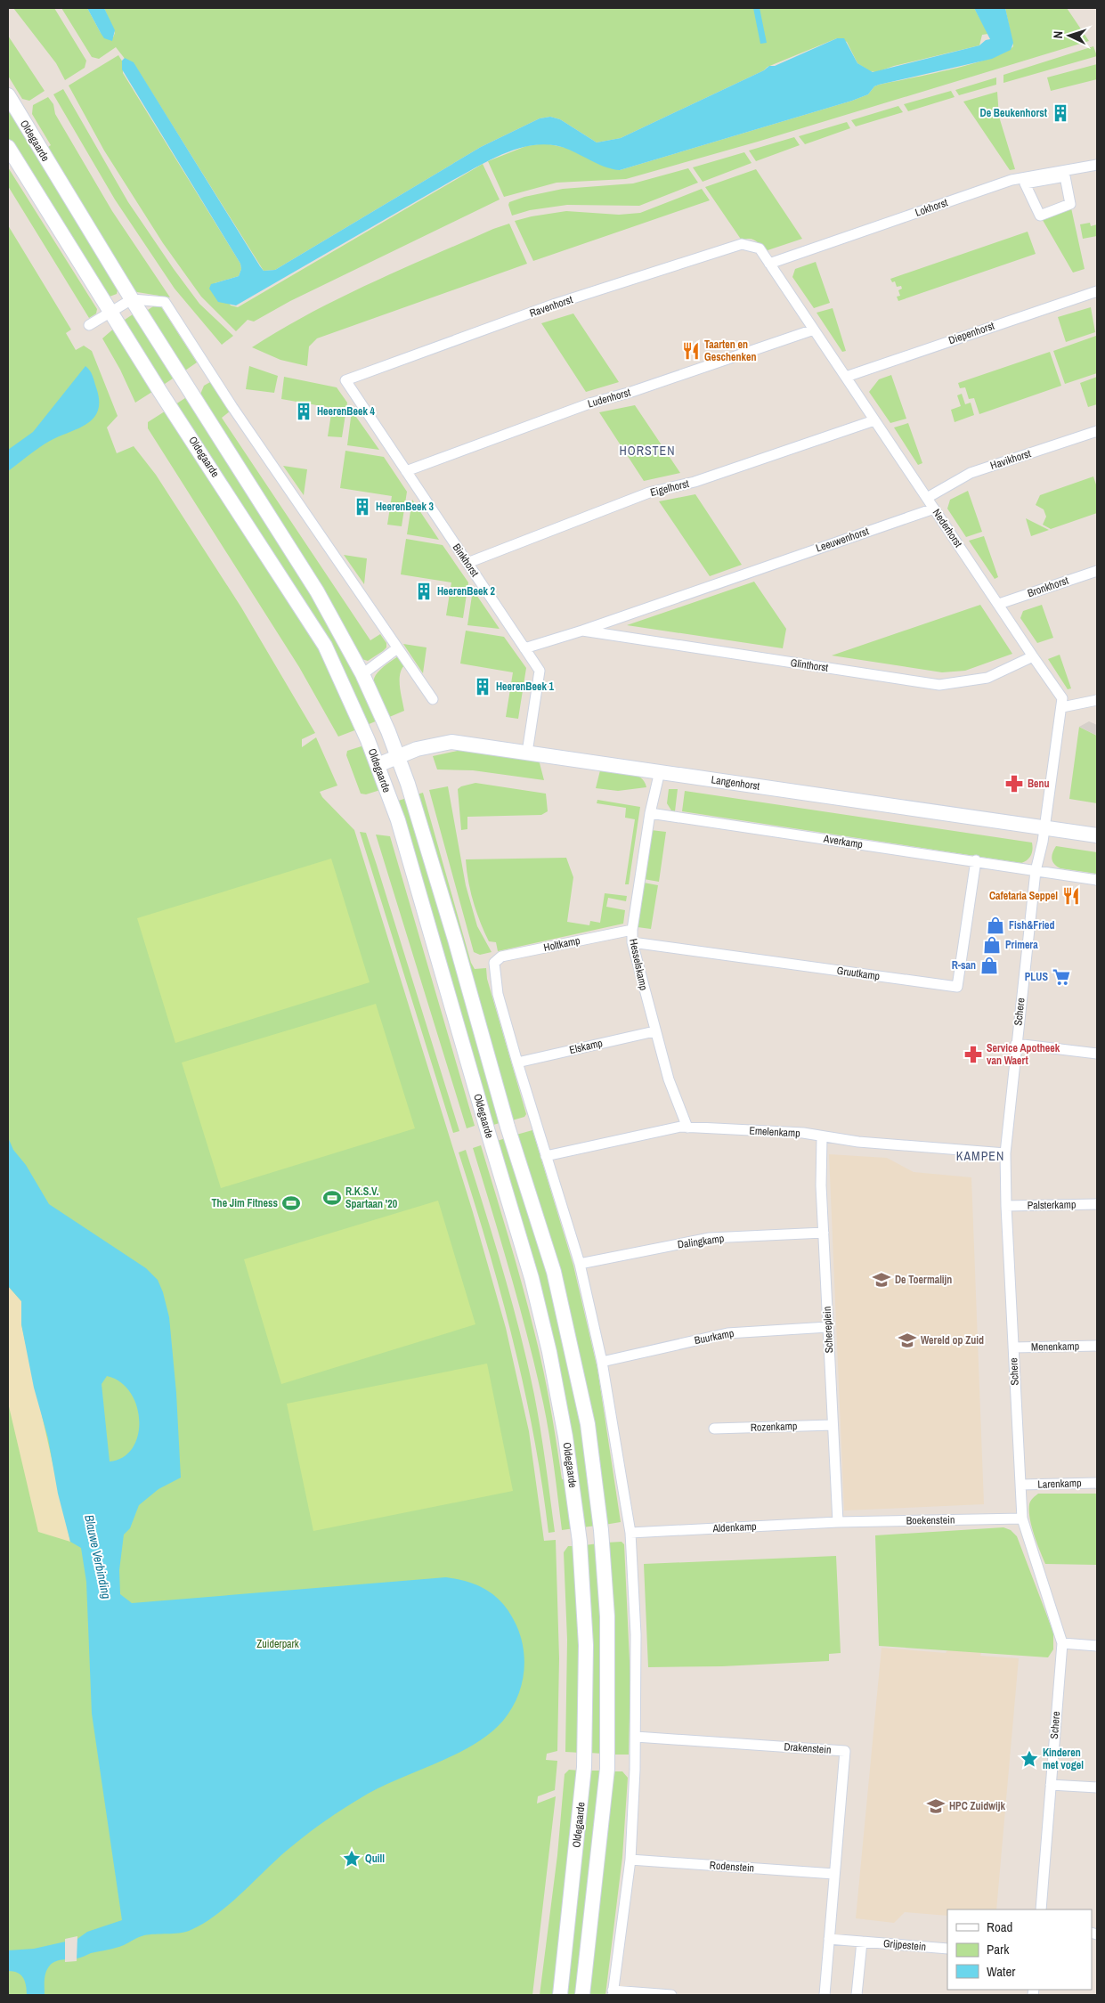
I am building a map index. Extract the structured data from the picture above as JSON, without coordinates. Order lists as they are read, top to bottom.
{
  "streets": {
    "main road": ["Oldegaarde", "Langenhorst"],
    "street": [
      "Lokhorst",
      "Ravenhorst",
      "Diepenhorst",
      "Ludenhorst",
      "Havikhorst",
      "Eigelhorst",
      "Nederhorst",
      "Leeuwenhorst",
      "Binkhorst",
      "Bronkhorst",
      "Glinthorst",
      "Averkamp",
      "Holtkamp",
      "Hesselskamp",
      "Gruutkamp",
      "Schere",
      "Elskamp",
      "Emelenkamp",
      "Palsterkamp",
      "Dalingkamp",
      "Schereplein",
      "Buurkamp",
      "Menenkamp",
      "Rozenkamp",
      "Larenkamp",
      "Boekenstein",
      "Aldenkamp",
      "Drakenstein",
      "Rodenstein",
      "Grijpestein"
    ]
  },
  "crossings": [
    ["Oldegaarde", "Langenhorst"],
    ["Lokhorst", "Nederhorst"],
    ["Ravenhorst", "Nederhorst"],
    ["Ravenhorst", "Binkhorst"],
    ["Diepenhorst", "Nederhorst"],
    ["Ludenhorst", "Nederhorst"],
    ["Ludenhorst", "Binkhorst"],
    ["Havikhorst", "Nederhorst"],
    ["Eigelhorst", "Nederhorst"],
    ["Eigelhorst", "Binkhorst"],
    ["Nederhorst", "Leeuwenhorst"],
    ["Nederhorst", "Bronkhorst"],
    ["Nederhorst", "Glinthorst"],
    ["Nederhorst", "Langenhorst"],
    ["Nederhorst", "Schere"],
    ["Leeuwenhorst", "Glinthorst"],
    ["Binkhorst", "Glinthorst"],
    ["Binkhorst", "Langenhorst"],
    ["Langenhorst", "Hesselskamp"],
    ["Langenhorst", "Schere"],
    ["Averkamp", "Hesselskamp"],
    ["Averkamp", "Gruutkamp"],
    ["Averkamp", "Schere"],
    ["Holtkamp", "Hesselskamp"],
    ["Holtkamp", "Elskamp"],
    ["Hesselskamp", "Gruutkamp"],
    ["Hesselskamp", "Elskamp"],
    ["Hesselskamp", "Emelenkamp"],
    ["Schere", "Emelenkamp"],
    ["Schere", "Palsterkamp"],
    ["Schere", "Menenkamp"],
    ["Schere", "Larenkamp"],
    ["Schere", "Boekenstein"],
    ["Emelenkamp", "Schereplein"],
    ["Dalingkamp", "Schereplein"],
    ["Schereplein", "Buurkamp"],
    ["Schereplein", "Rozenkamp"],
    ["Schereplein", "Boekenstein"],
    ["Schereplein", "Aldenkamp"],
    ["Boekenstein", "Aldenkamp"],
    ["Drakenstein", "Rodenstein"]
  ],
  "districts": ["HORSTEN", "KAMPEN"],
  "water": ["Blauwe Verbinding"],
  "parks": ["Zuiderpark"],
  "places": {
    "building": [
      "De Beukenhorst",
      "HeerenBeek 4",
      "HeerenBeek 3",
      "HeerenBeek 2",
      "HeerenBeek 1"
    ],
    "restaurant": ["Taarten en Geschenken", "Cafetaria Seppel"],
    "pharmacy": ["Benu", "Service Apotheek van Waert"],
    "shop": ["Fish&Fried", "Primera", "R-san"],
    "supermarket": ["PLUS"],
    "sports": ["R.K.S.V. Spartaan '20", "The Jim Fitness"],
    "school or university": ["De Toermalijn", "Wereld op Zuid", "HPC Zuidwijk"],
    "place": ["Kinderen met vogel", "Quill"]
  },
  "legend": ["Road", "Park", "Water"],
  "north": "left"
}
